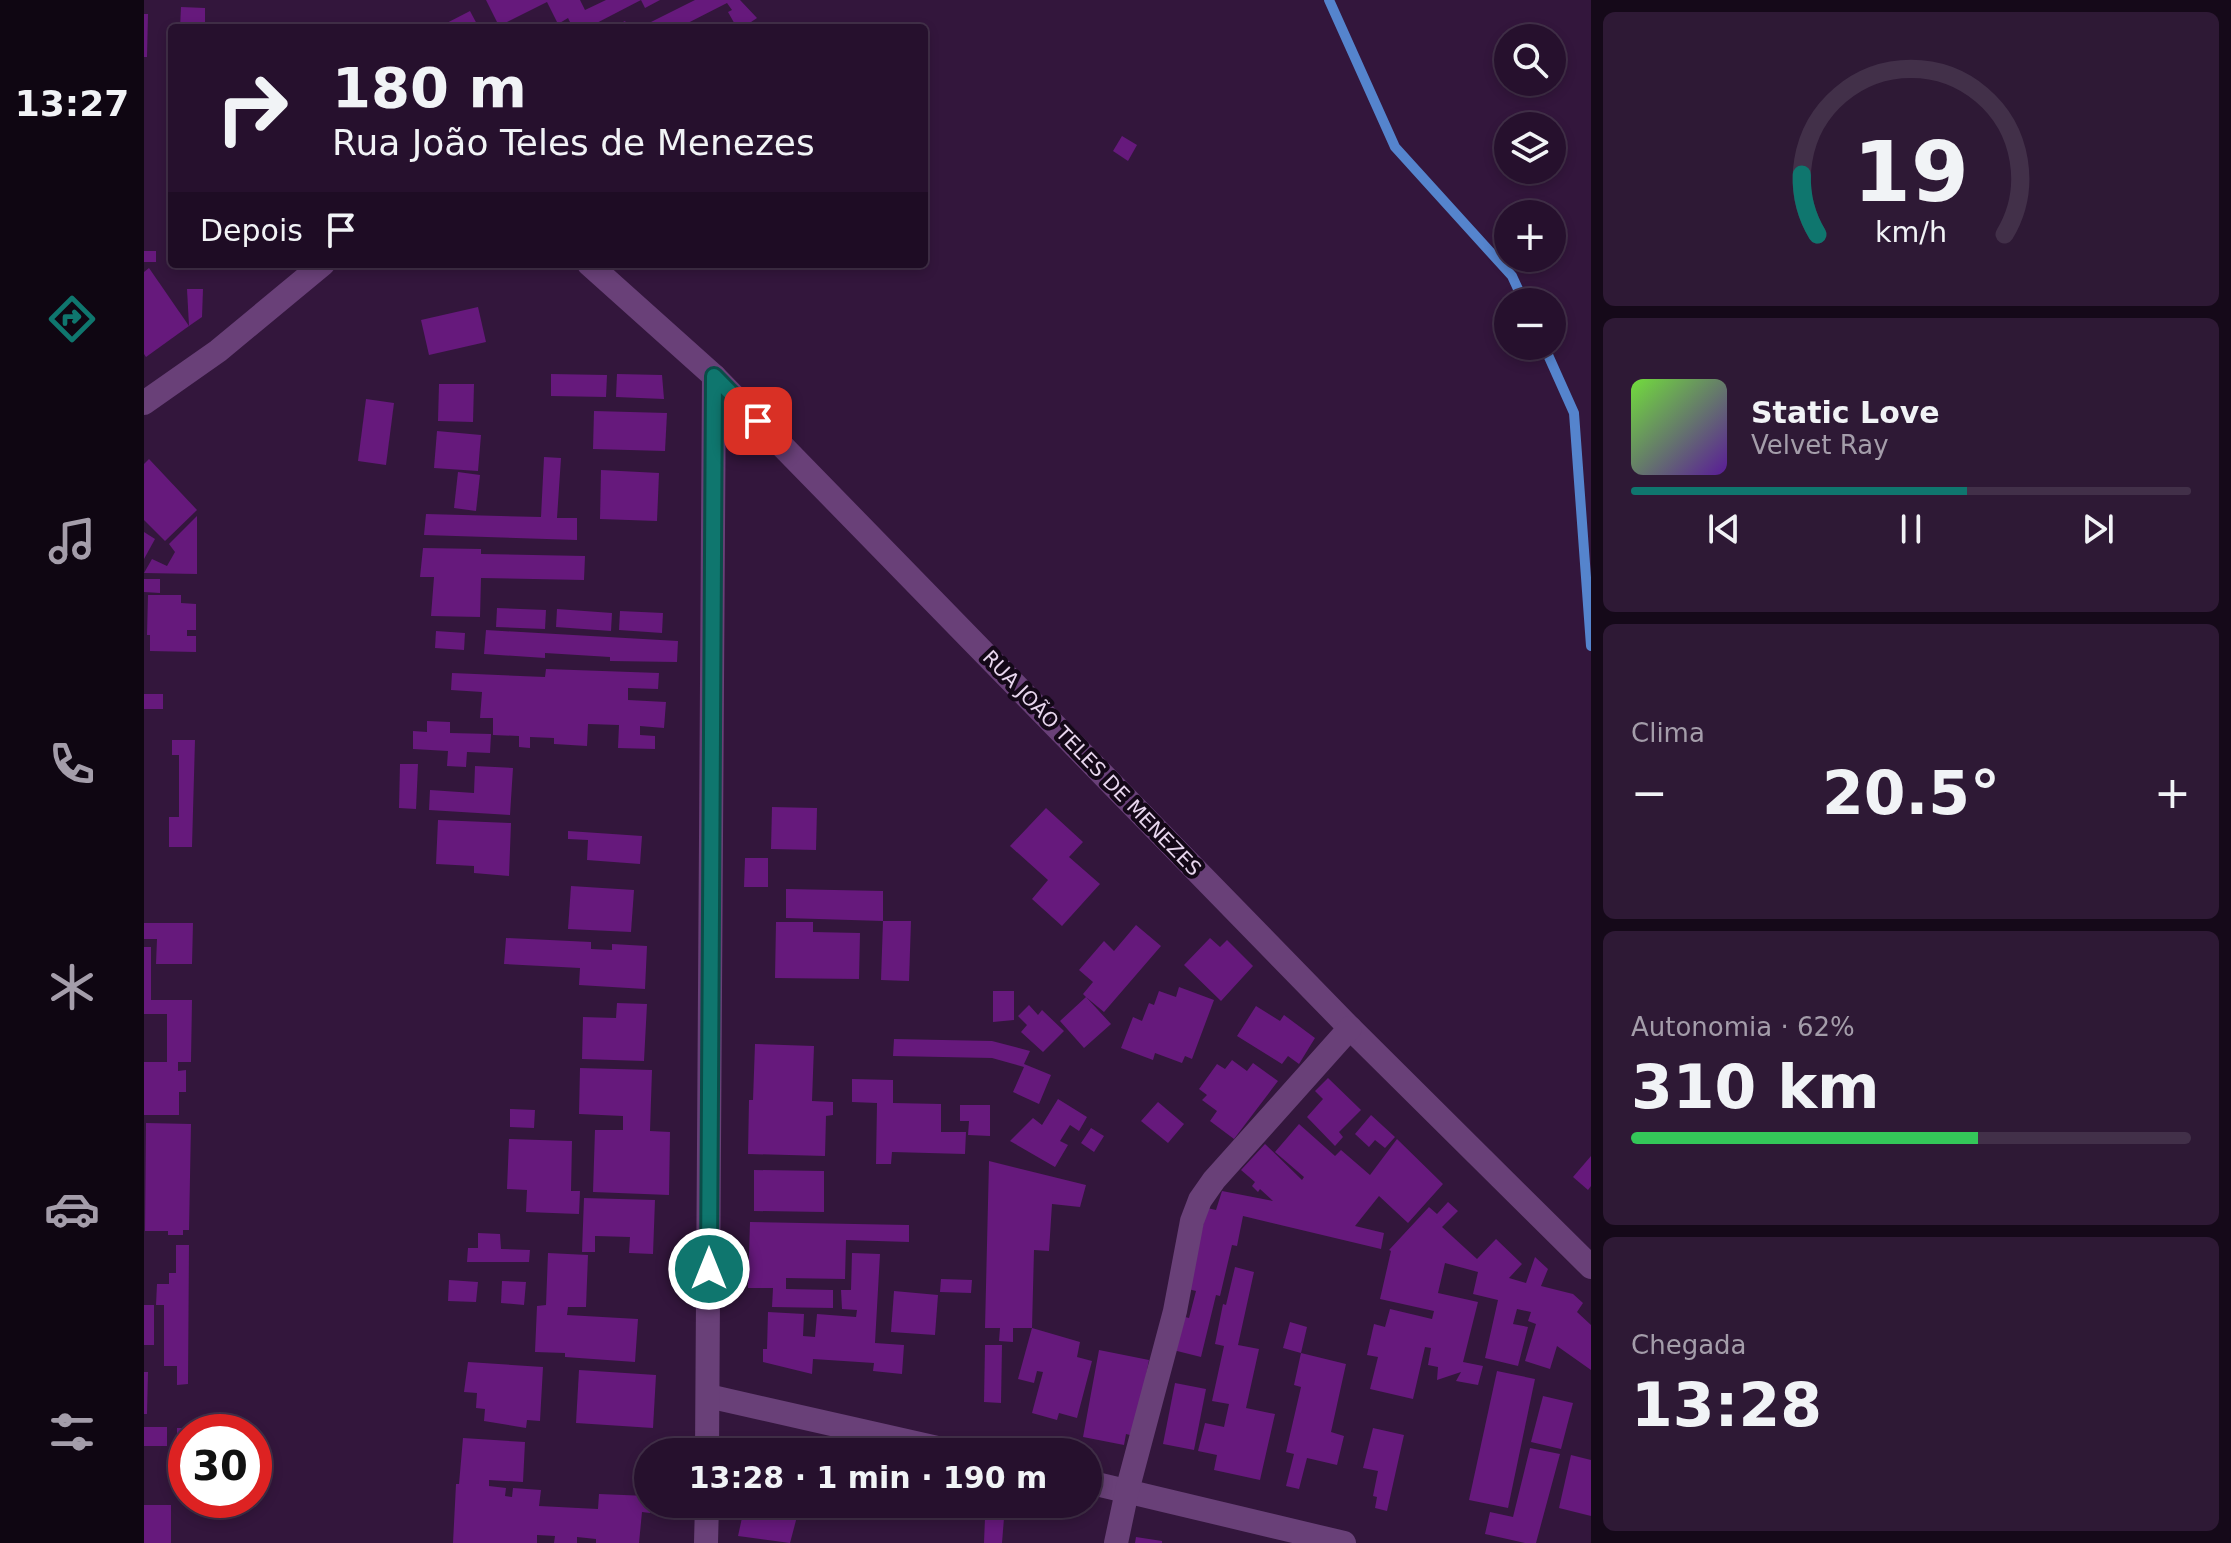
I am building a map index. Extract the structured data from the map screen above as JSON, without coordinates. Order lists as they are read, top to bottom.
{
  "streets": {
    "street": ["RUA JOÃO TELES DE MENEZES"]
  },
  "page": {
    "tabs": "13:27",
    "map_buttons": ["+", "−"],
    "turn": ["180 m", "Rua João Teles de Menezes"],
    "then": "Depois",
    "song": ["Static Love", "Velvet Ray"],
    "tile": [
      "Clima",
      ["Autonomia · 62%", "310 km"],
      ["Chegada", "13:28"]
    ],
    "heat": ["−", "20.5°", "+"],
    "limit": "30",
    "trip": "13:28 · 1 min · 190 m",
    "gauge": ["19", "km/h"]
  }
}
